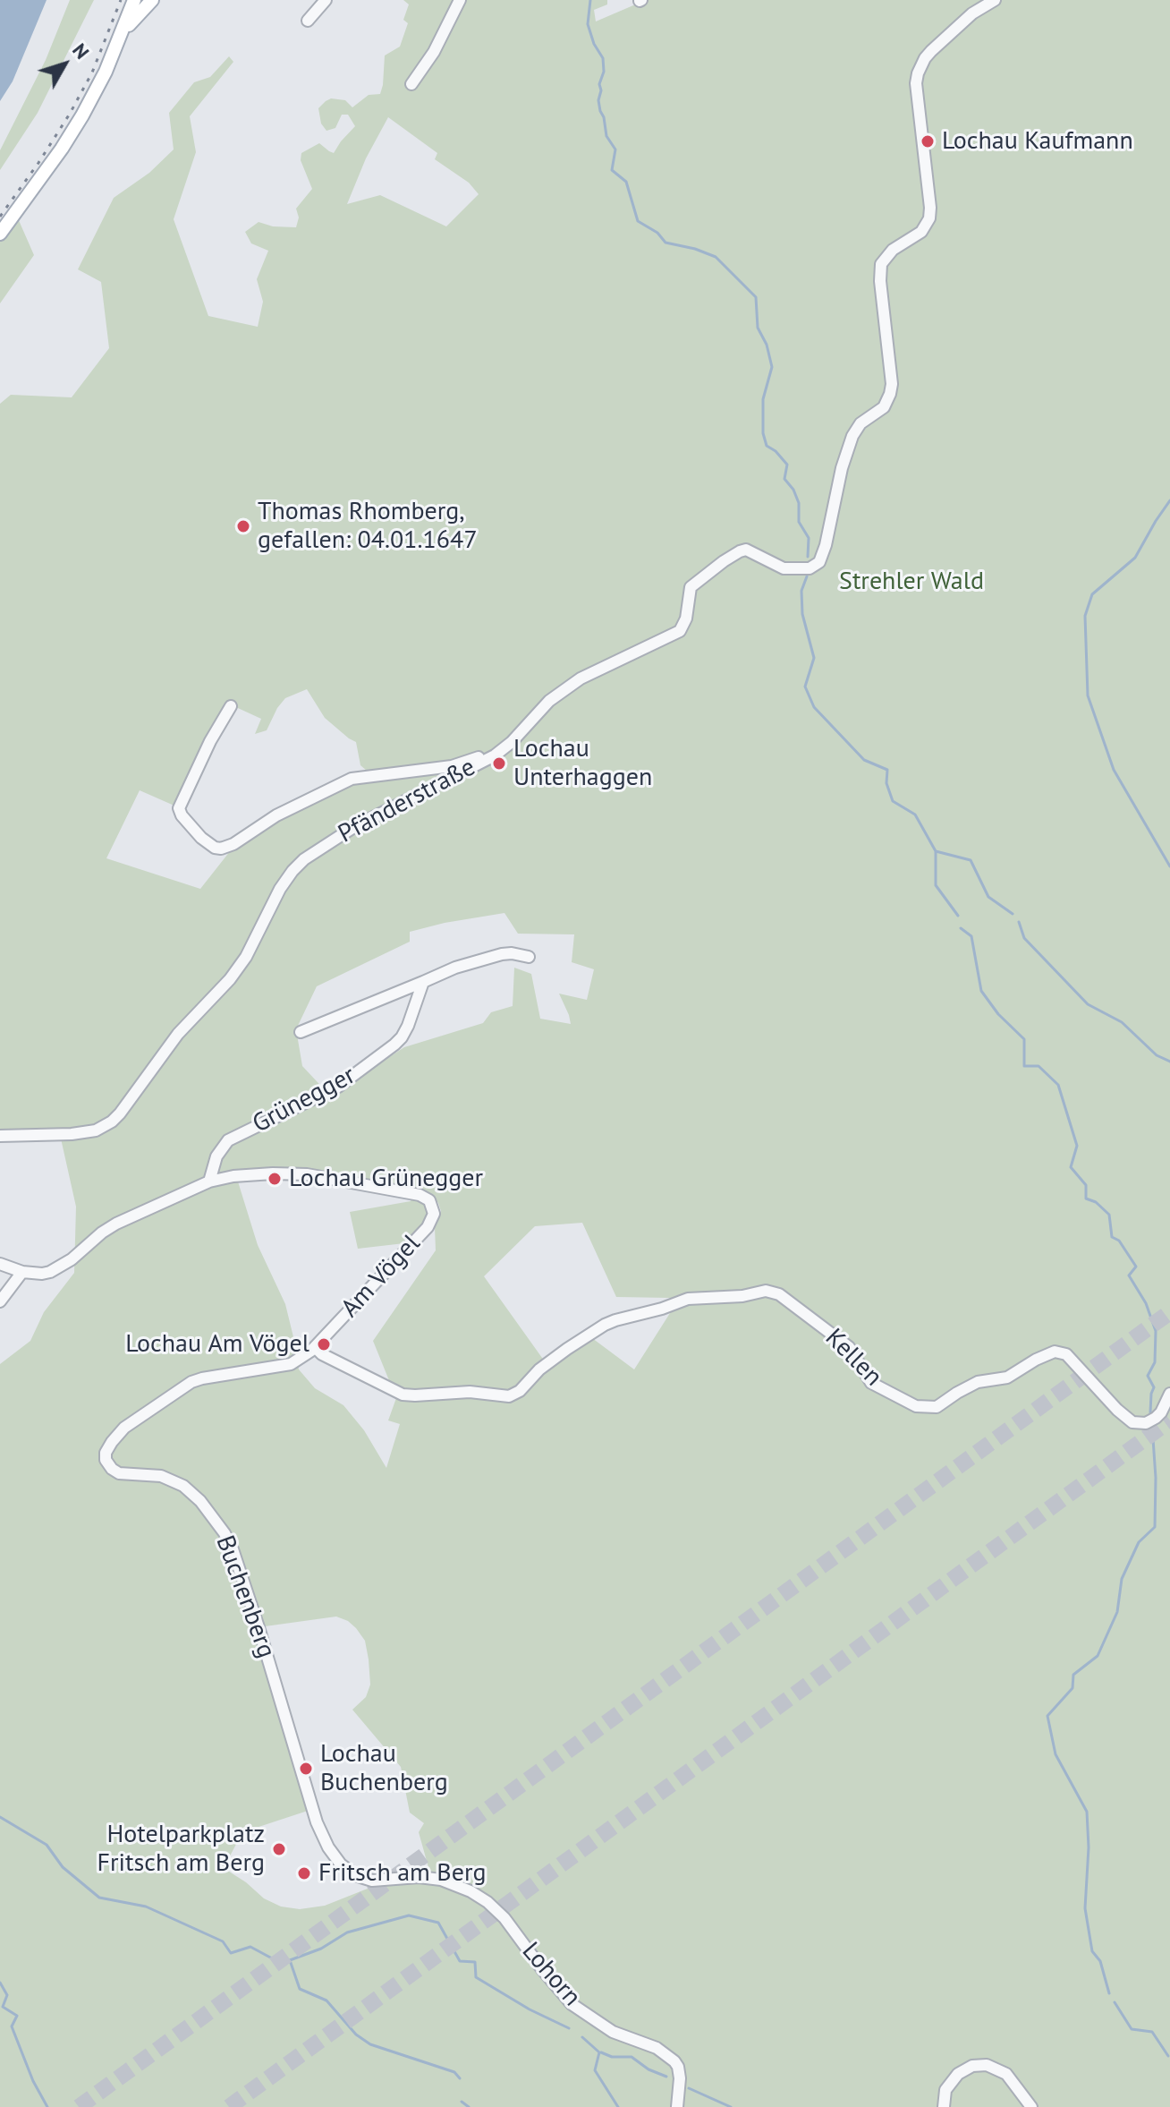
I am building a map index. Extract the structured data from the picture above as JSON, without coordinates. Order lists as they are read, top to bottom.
{
  "streets": {
    "street": [
      "Pfänderstraße",
      "Grünegger",
      "Am Vögel",
      "Kellen",
      "Buchenberg",
      "Lohorn"
    ]
  },
  "crossings": [
    ["Grünegger", "Am Vögel"],
    ["Am Vögel", "Kellen"],
    ["Am Vögel", "Buchenberg"],
    ["Buchenberg", "Lohorn"]
  ],
  "parks": ["Strehler Wald"],
  "places": [
    "Lochau Kaufmann",
    "Thomas Rhomberg, gefallen: 04.01.1647",
    "Lochau Unterhaggen",
    "Lochau Grünegger",
    "Lochau Am Vögel",
    "Lochau Buchenberg",
    "Hotelparkplatz Fritsch am Berg",
    "Fritsch am Berg"
  ],
  "north": "top right"
}
